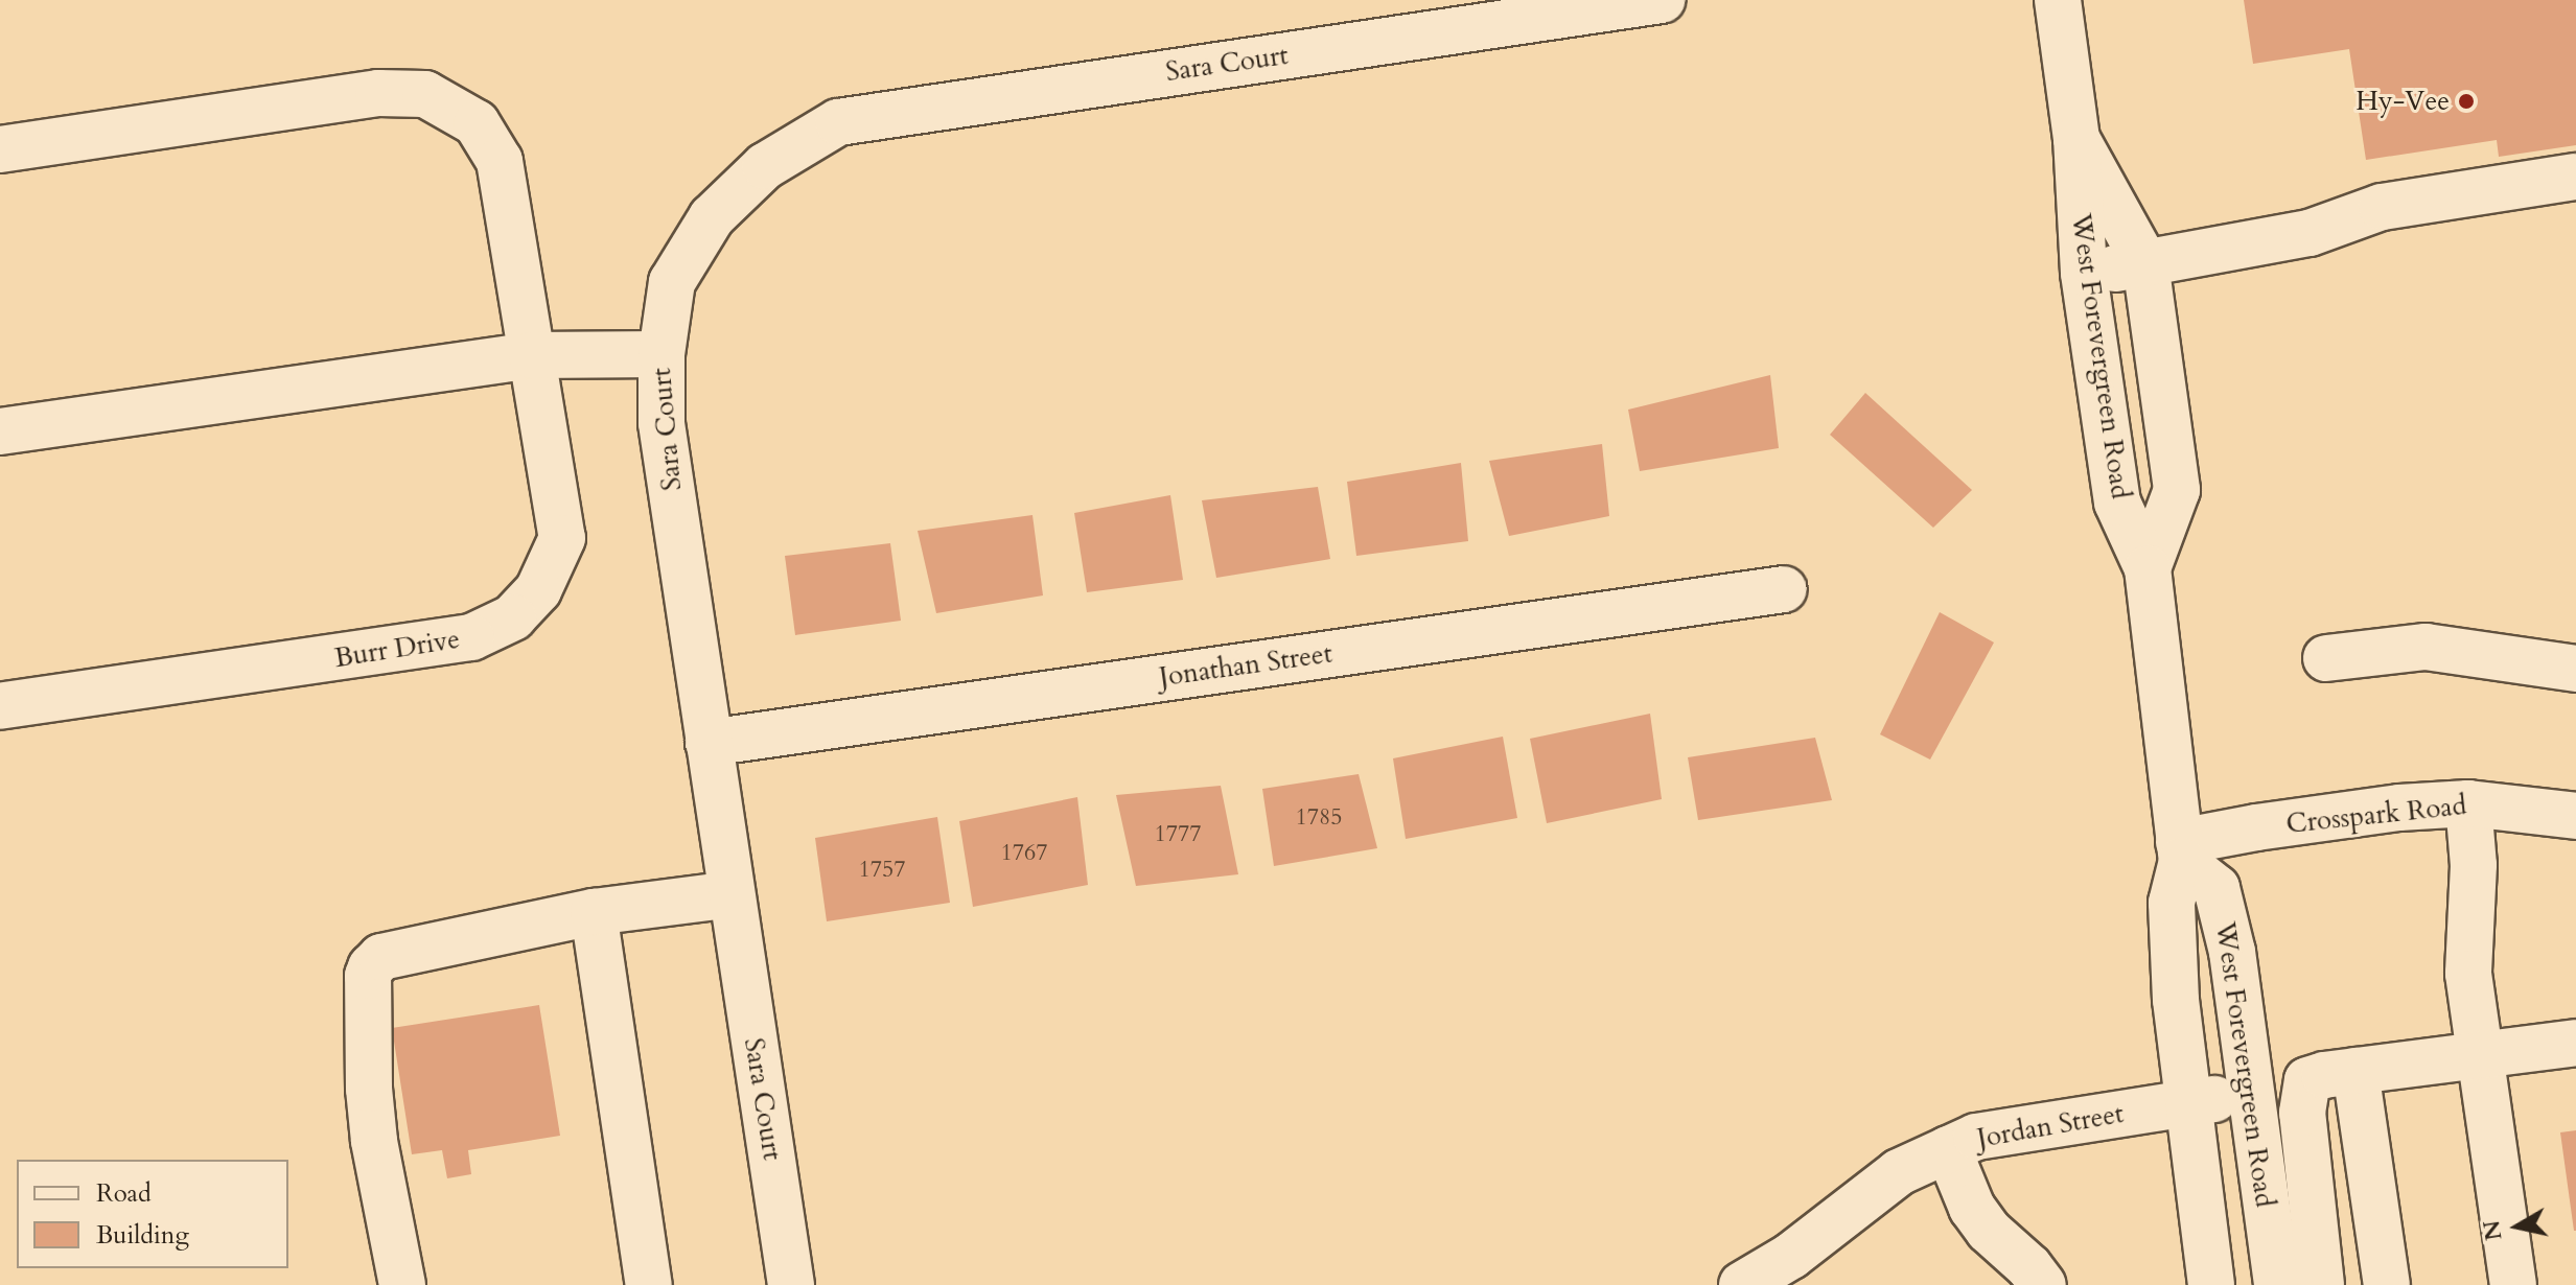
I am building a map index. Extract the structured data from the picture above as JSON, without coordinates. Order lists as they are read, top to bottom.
{
  "streets": {
    "street": [
      "Sara Court",
      "West Forevergreen Road",
      "Burr Drive",
      "Jonathan Street",
      "Crosspark Road",
      "Jordan Street"
    ]
  },
  "crossings": [
    ["Sara Court", "Jonathan Street"],
    ["West Forevergreen Road", "Crosspark Road"],
    ["West Forevergreen Road", "Jordan Street"]
  ],
  "places": ["Hy-Vee"],
  "house_numbers": [
    "1785",
    "1777",
    "1767",
    "1757"
  ],
  "legend": ["Road", "Building"],
  "north": "left"
}
